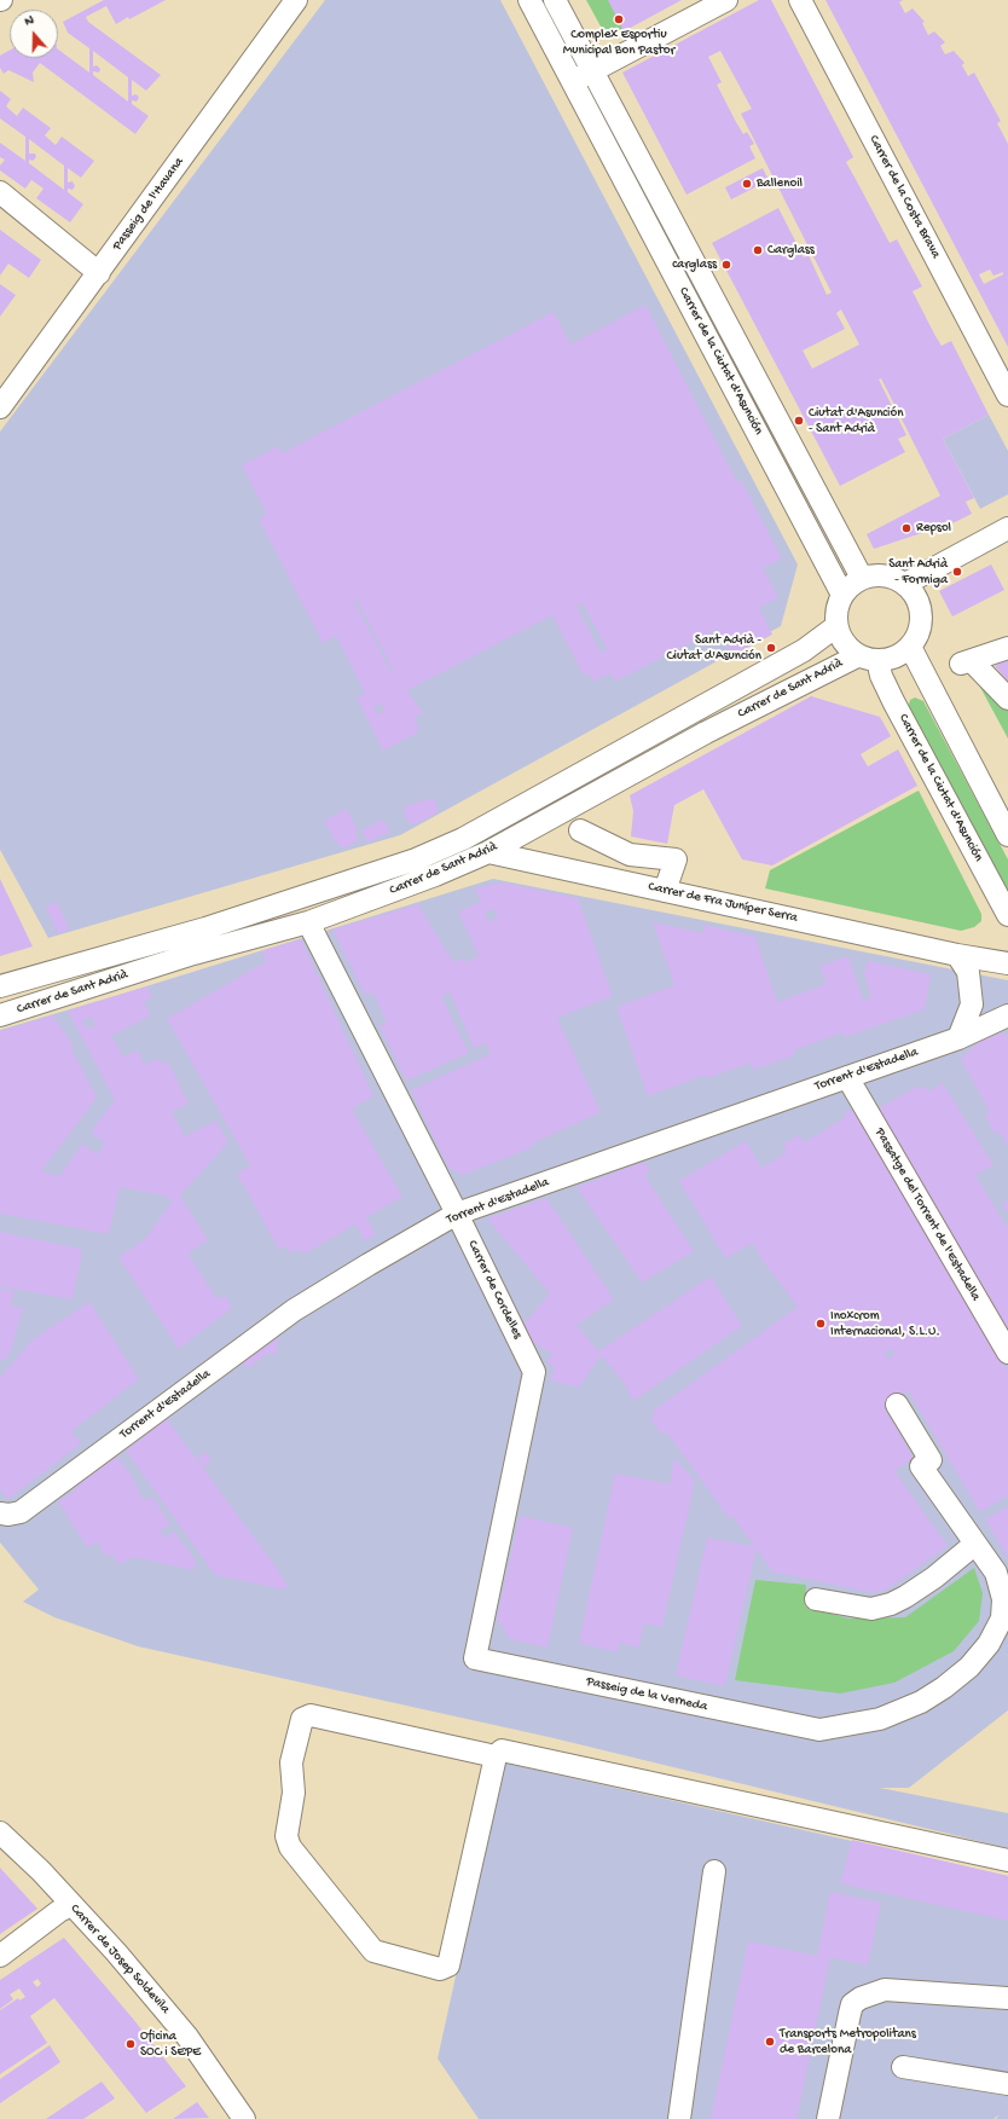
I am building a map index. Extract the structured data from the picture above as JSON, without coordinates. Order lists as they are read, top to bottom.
{
  "streets": {
    "street": [
      "Carrer de la Costa Brava",
      "Passeig de l'Havana",
      "Carrer de la Ciutat d'Asunción",
      "Carrer de Sant Adrià",
      "Carrer de Fra Juníper Serra",
      "Torrent d'Estadella",
      "Passatge del Torrent de l'Estadella",
      "Carrer de Cordelles",
      "Passeig de la Verneda",
      "Carrer de Josep Soldevila"
    ]
  },
  "crossings": [
    ["Carrer de la Ciutat d'Asunción", "Carrer de Sant Adrià"],
    ["Carrer de Sant Adrià", "Carrer de Fra Juníper Serra"],
    ["Carrer de Sant Adrià", "Carrer de Cordelles"],
    ["Torrent d'Estadella", "Passatge del Torrent de l'Estadella"],
    ["Torrent d'Estadella", "Carrer de Cordelles"],
    ["Carrer de Cordelles", "Passeig de la Verneda"]
  ],
  "places": [
    "Complex Esportiu Municipal Bon Pastor",
    "Ballenoil",
    "Carglass",
    "carglass",
    "Ciutat d'Asunción - Sant Adrià",
    "Repsol",
    "Sant Adrià - Formiga",
    "Sant Adrià - Ciutat d'Asunción",
    "Inoxcrom Internacional, S.L.U.",
    "Transports Metropolitans de Barcelona",
    "Oficina SOC i SEPE"
  ],
  "north": "top"
}
